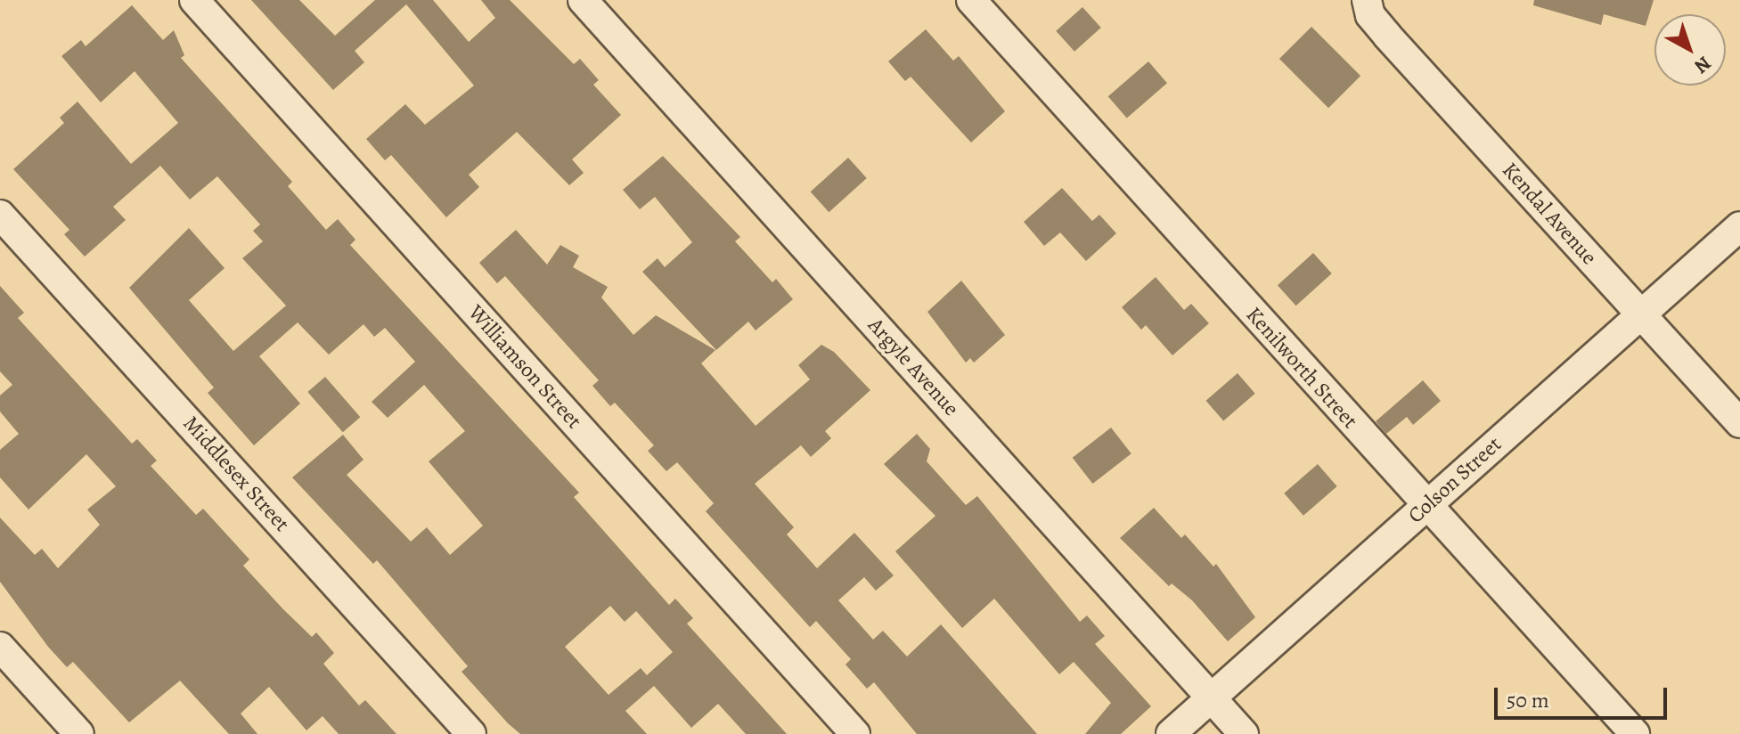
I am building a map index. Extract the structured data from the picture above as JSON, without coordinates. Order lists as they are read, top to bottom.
{
  "streets": {
    "street": [
      "Kendal Avenue",
      "Williamson Street",
      "Argyle Avenue",
      "Kenilworth Street",
      "Middlesex Street",
      "Colson Street"
    ]
  },
  "crossings": [
    ["Kendal Avenue", "Colson Street"],
    ["Argyle Avenue", "Colson Street"],
    ["Kenilworth Street", "Colson Street"]
  ],
  "scale_bar": "50 m",
  "north": "bottom right"
}
